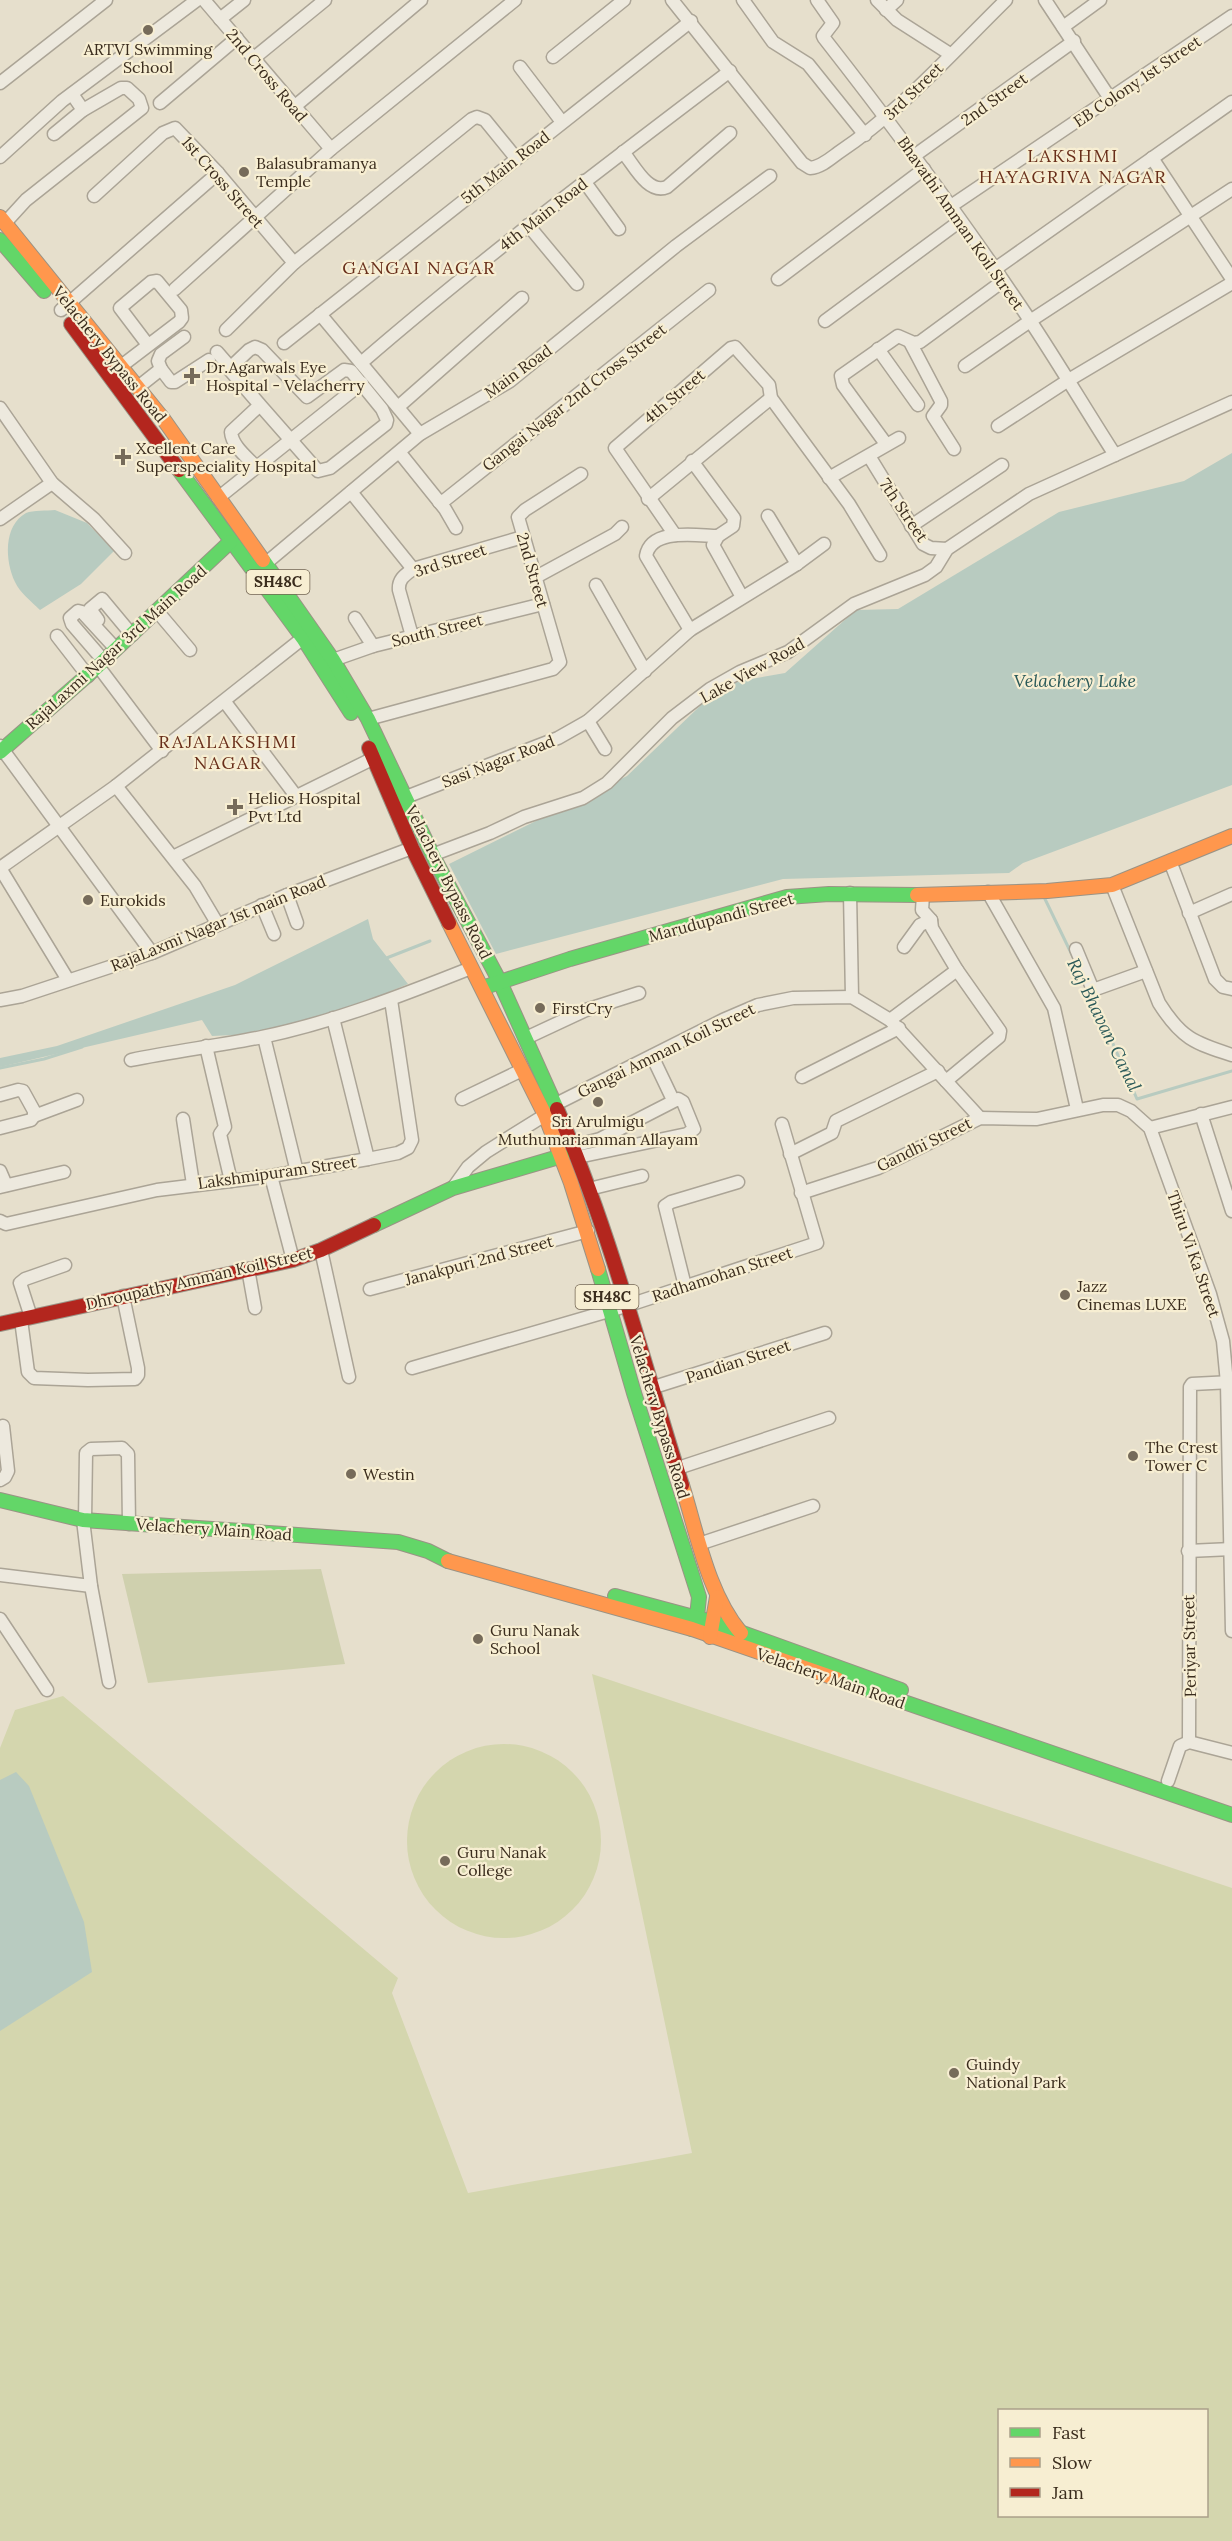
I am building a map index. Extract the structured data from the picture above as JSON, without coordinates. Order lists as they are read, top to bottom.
{
  "streets": {
    "main road": [
      "Velachery Bypass Road",
      "SH48C",
      "RajaLaxmi Nagar 3rd Main Road",
      "Marudupandi Street",
      "Dhroupathy Amman Koil Street",
      "Velachery Main Road"
    ],
    "street": [
      "2nd Cross Road",
      "EB Colony 1st Street",
      "3rd Street",
      "2nd Street",
      "5th Main Road",
      "1st Cross Street",
      "4th Main Road",
      "Bhavathi Amman Koil Street",
      "Main Road",
      "4th Street",
      "Gangai Nagar 2nd Cross Street",
      "7th Street",
      "South Street",
      "Lake View Road",
      "Sasi Nagar Road",
      "RajaLaxmi Nagar 1st main Road",
      "Gangai Amman Koil Street",
      "Gandhi Street",
      "Lakshmipuram Street",
      "Thiru Vi Ka Street",
      "Janakpuri 2nd Street",
      "Radhamohan Street",
      "Pandian Street",
      "Periyar Street"
    ]
  },
  "crossings": [
    ["EB Colony 1st Street", "Bhavathi Amman Koil Street"],
    ["3rd Street", "2nd Street"],
    ["3rd Street", "4th Main Road"],
    ["3rd Street", "Bhavathi Amman Koil Street"],
    ["3rd Street", "South Street"],
    ["2nd Street", "Bhavathi Amman Koil Street"],
    ["2nd Street", "Velachery Bypass Road"],
    ["2nd Street", "South Street"],
    ["Bhavathi Amman Koil Street", "Lake View Road"],
    ["Velachery Bypass Road", "Main Road"],
    ["Velachery Bypass Road", "South Street"],
    ["Velachery Bypass Road", "RajaLaxmi Nagar 3rd Main Road"],
    ["Velachery Bypass Road", "Lake View Road"],
    ["Velachery Bypass Road", "Sasi Nagar Road"],
    ["Velachery Bypass Road", "Marudupandi Street"],
    ["Velachery Bypass Road", "RajaLaxmi Nagar 1st main Road"],
    ["Velachery Bypass Road", "Gangai Amman Koil Street"],
    ["Velachery Bypass Road", "Janakpuri 2nd Street"],
    ["Velachery Bypass Road", "Radhamohan Street"],
    ["Velachery Bypass Road", "Dhroupathy Amman Koil Street"],
    ["Velachery Bypass Road", "Pandian Street"],
    ["Velachery Bypass Road", "Velachery Main Road"],
    ["7th Street", "Lake View Road"],
    ["Gandhi Street", "Thiru Vi Ka Street"],
    ["Gandhi Street", "Radhamohan Street"],
    ["Thiru Vi Ka Street", "Periyar Street"]
  ],
  "districts": ["LAKSHMI HAYAGRIVA NAGAR", "GANGAI NAGAR", "RAJALAKSHMI NAGAR"],
  "water": ["Velachery Lake", "Raj Bhavan Canal"],
  "places": {
    "other": [
      "ARTVI Swimming School",
      "Balasubramanya Temple",
      "Eurokids",
      "FirstCry",
      "Sri Arulmigu Muthumariamman Allayam",
      "Jazz Cinemas LUXE",
      "The Crest Tower C",
      "Westin",
      "Guru Nanak School",
      "Guru Nanak College",
      "Guindy National Park"
    ],
    "health": ["Dr.Agarwals Eye Hospital - Velacherry", "Xcellent Care Superspeciality Hospital", "Helios Hospital Pvt Ltd"]
  },
  "legend": ["Fast", "Slow", "Jam"]
}
